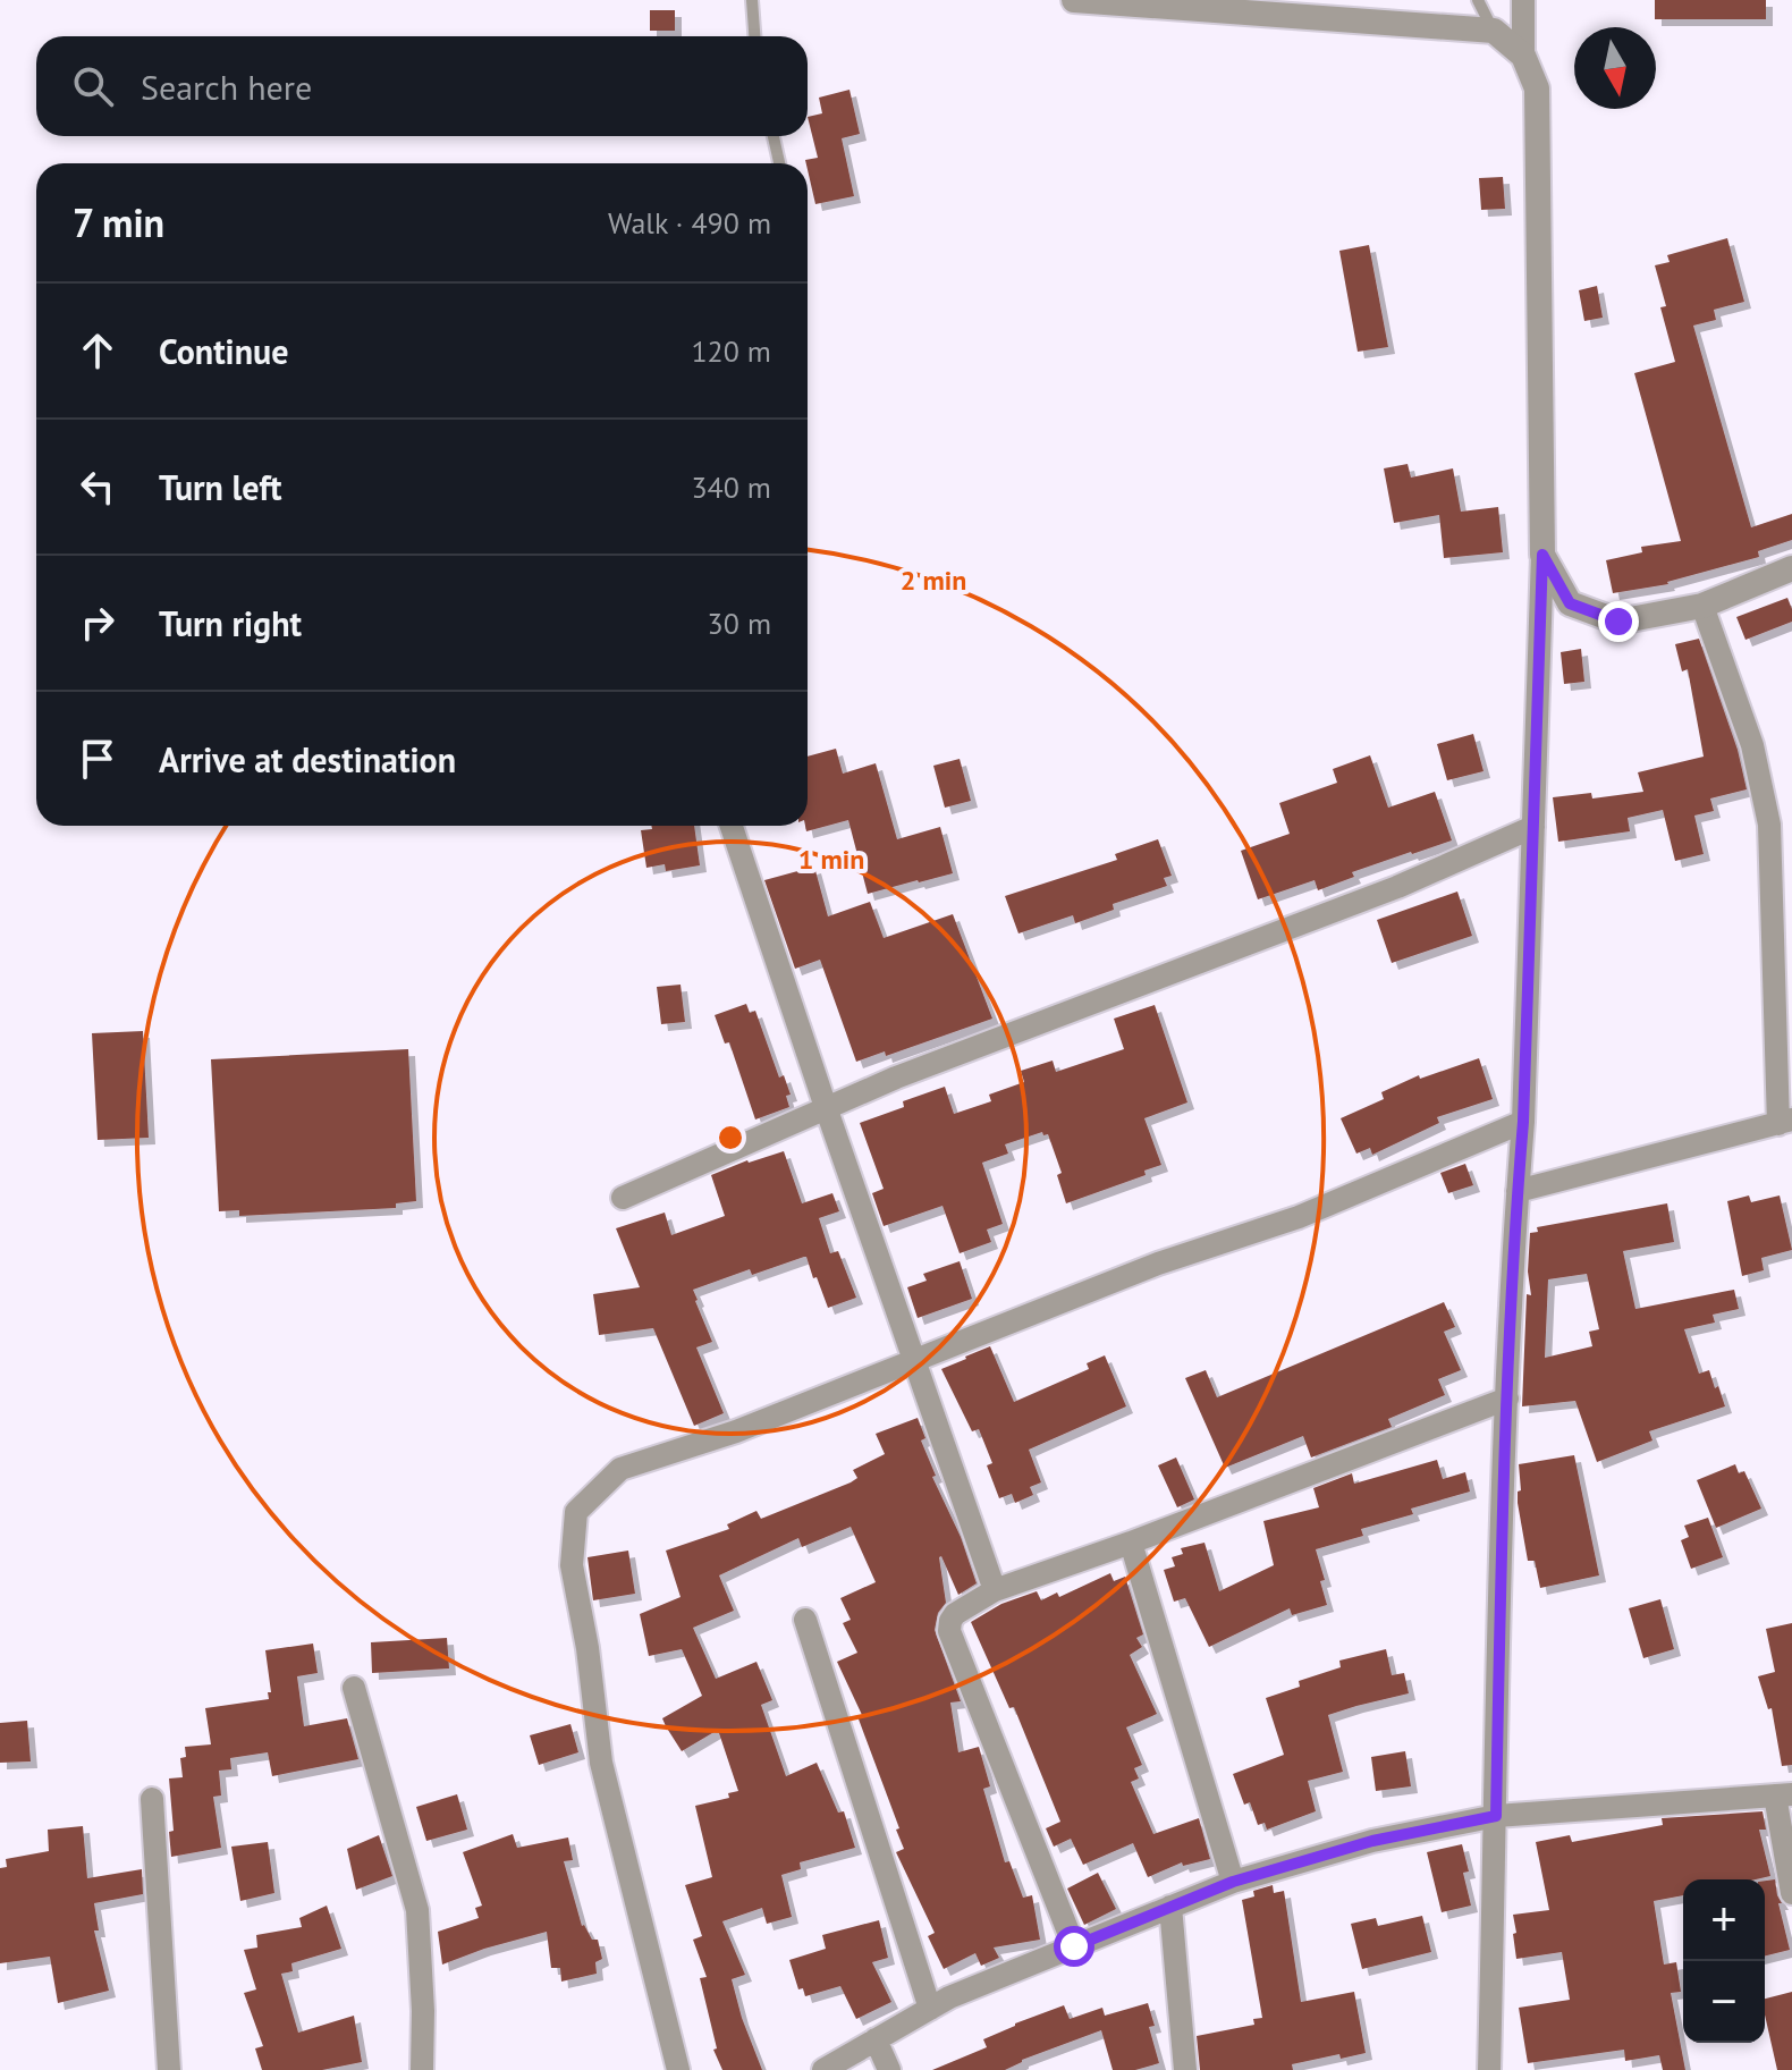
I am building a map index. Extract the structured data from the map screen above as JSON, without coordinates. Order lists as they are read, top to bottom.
{
  "north": "bottom",
  "page": {
    "search": "Search here",
    "heading": ["7 min", "Walk · 490 m"],
    "list": [
      ["Continue", "120 m"],
      ["Turn left", "340 m"],
      ["Turn right", "30 m"],
      "Arrive at destination"
    ],
    "map_buttons": ["+", "−"]
  },
  "rings": ["2 min", "1 min"]
}
